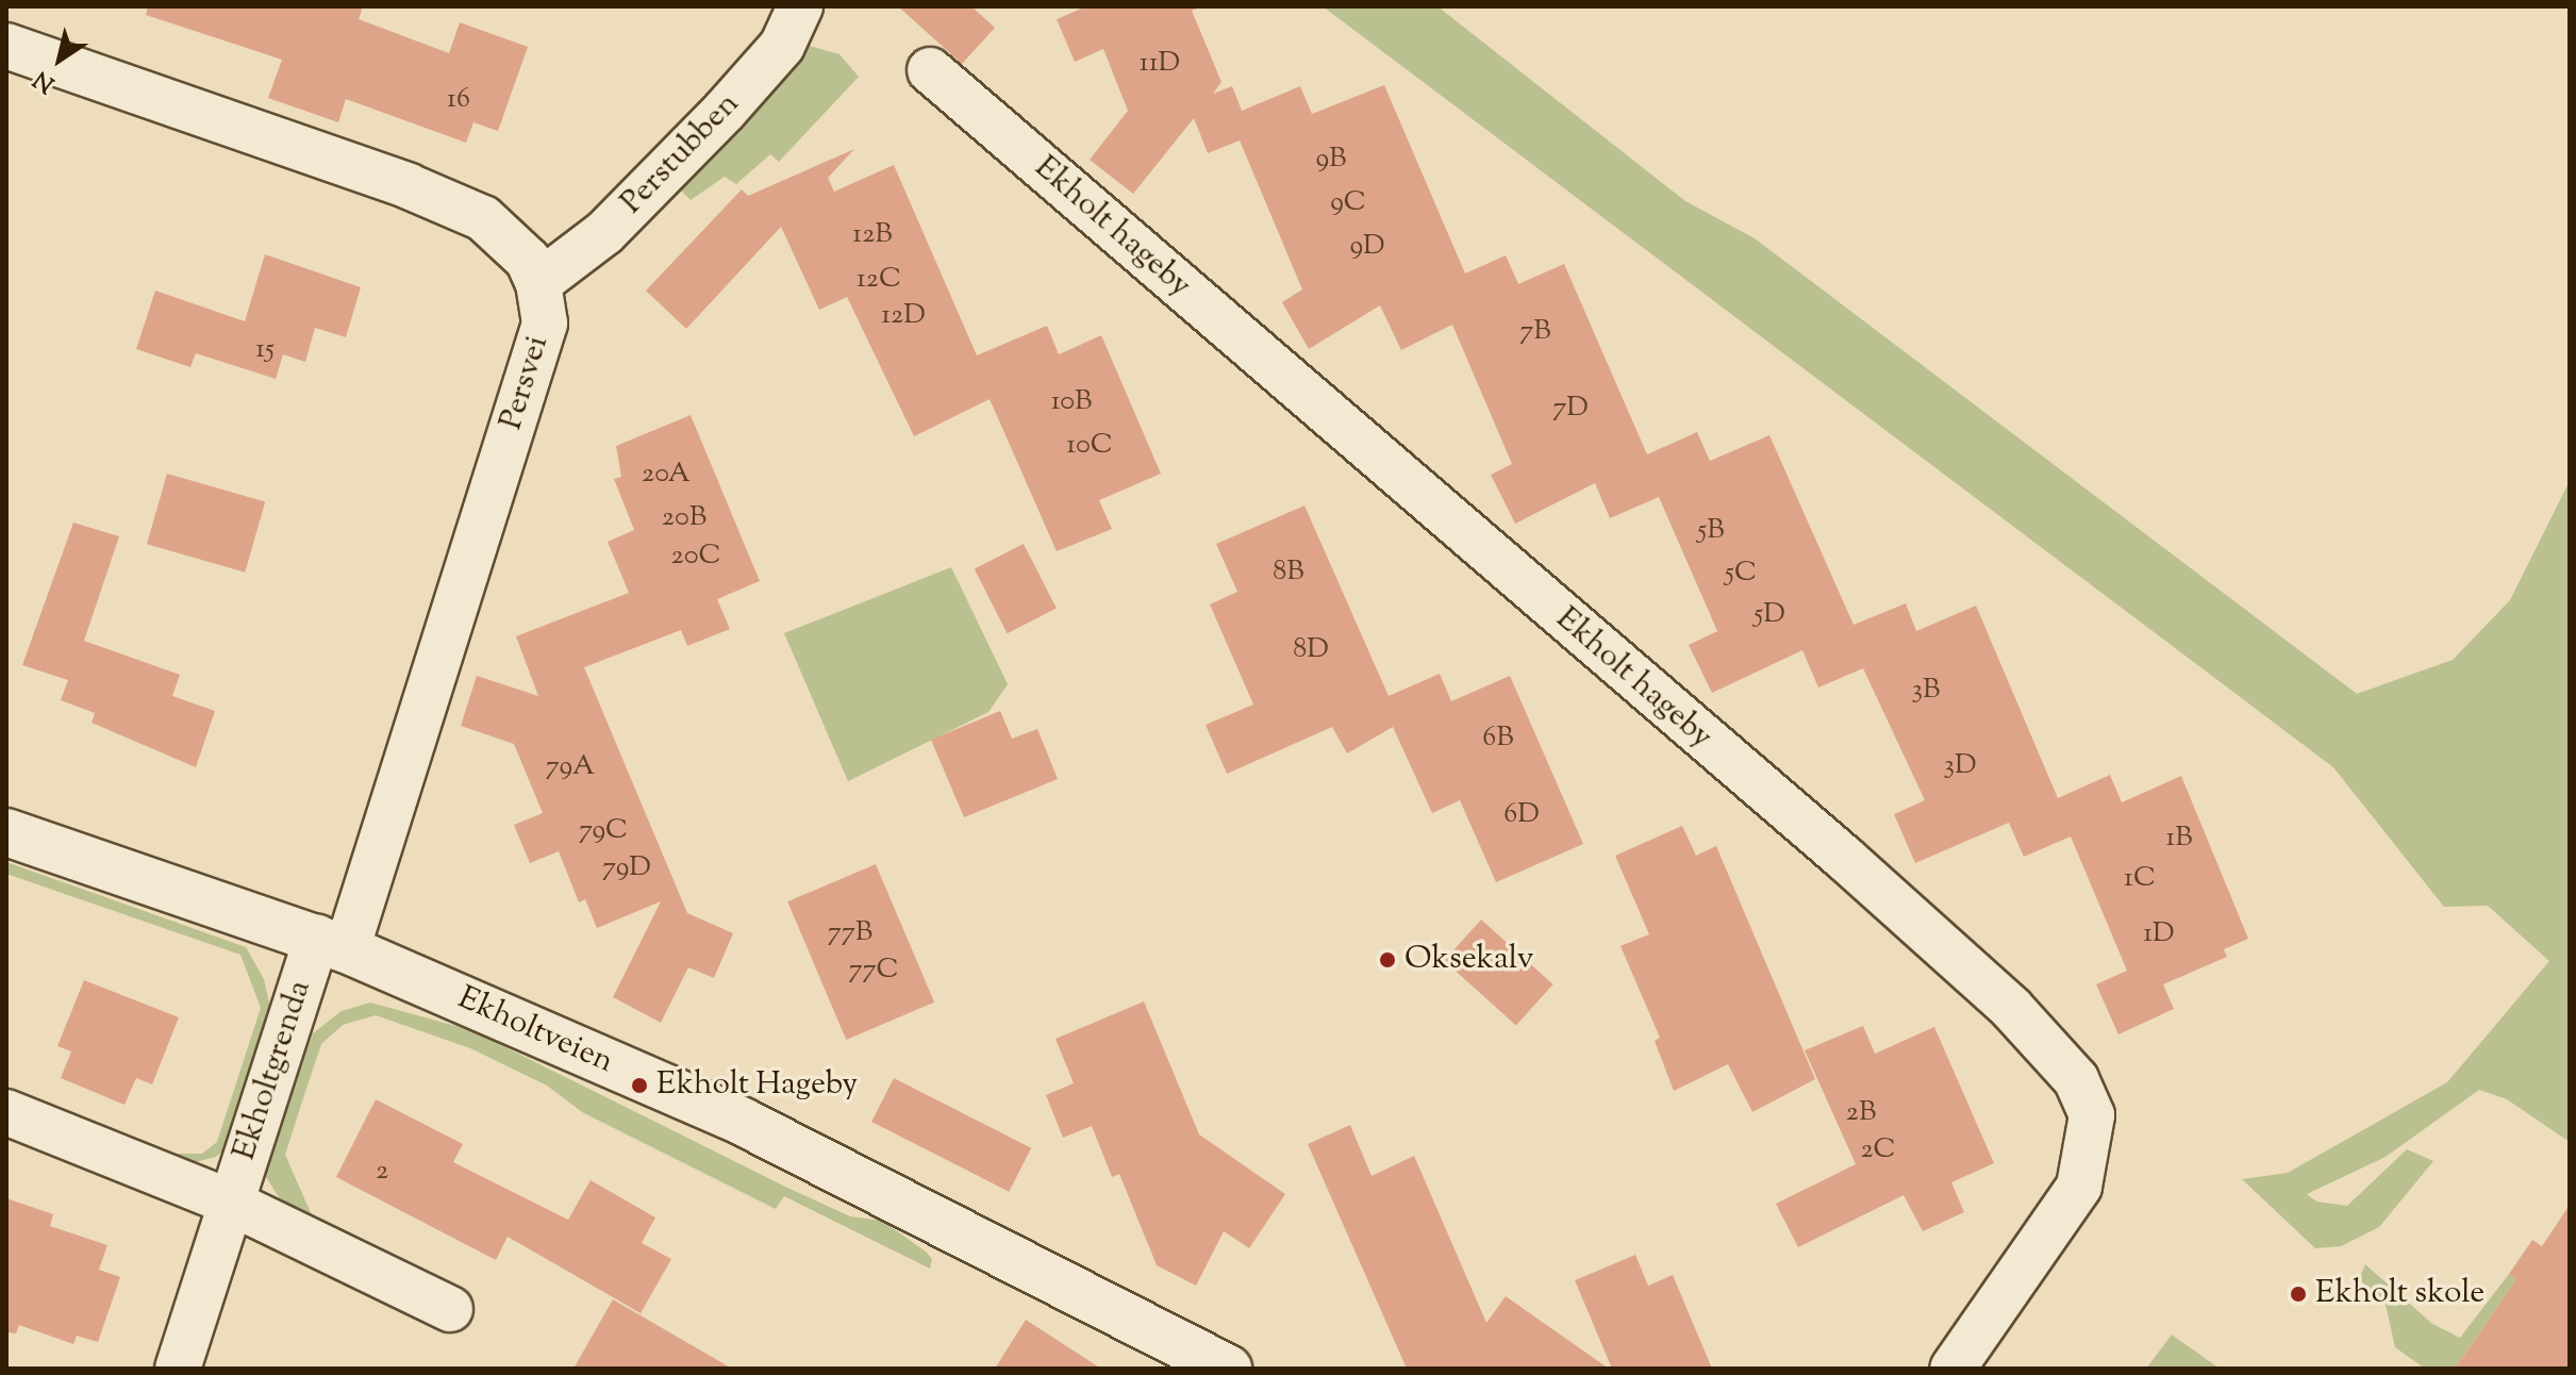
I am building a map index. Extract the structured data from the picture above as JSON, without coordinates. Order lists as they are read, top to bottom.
{
  "streets": {
    "street": [
      "Perstubben",
      "Ekholt hageby",
      "Persvei",
      "Ekholtveien",
      "Ekholtgrenda"
    ]
  },
  "crossings": [
    ["Perstubben", "Persvei"],
    ["Persvei", "Ekholtveien"],
    ["Persvei", "Ekholtgrenda"],
    ["Ekholtveien", "Ekholtgrenda"]
  ],
  "places": ["Oksekalv", "Ekholt Hageby", "Ekholt skole"],
  "house_numbers": [
    "11D",
    "16",
    "9B",
    "9C",
    "12B",
    "9D",
    "12C",
    "12D",
    "7B",
    "15",
    "10B",
    "7D",
    "10C",
    "20A",
    "20B",
    "5B",
    "20C",
    "8B",
    "5C",
    "5D",
    "8D",
    "3B",
    "6B",
    "3D",
    "79A",
    "6D",
    "79C",
    "1B",
    "79D",
    "1C",
    "77B",
    "1D",
    "77C",
    "2B",
    "2C",
    "2"
  ],
  "north": "bottom left"
}
